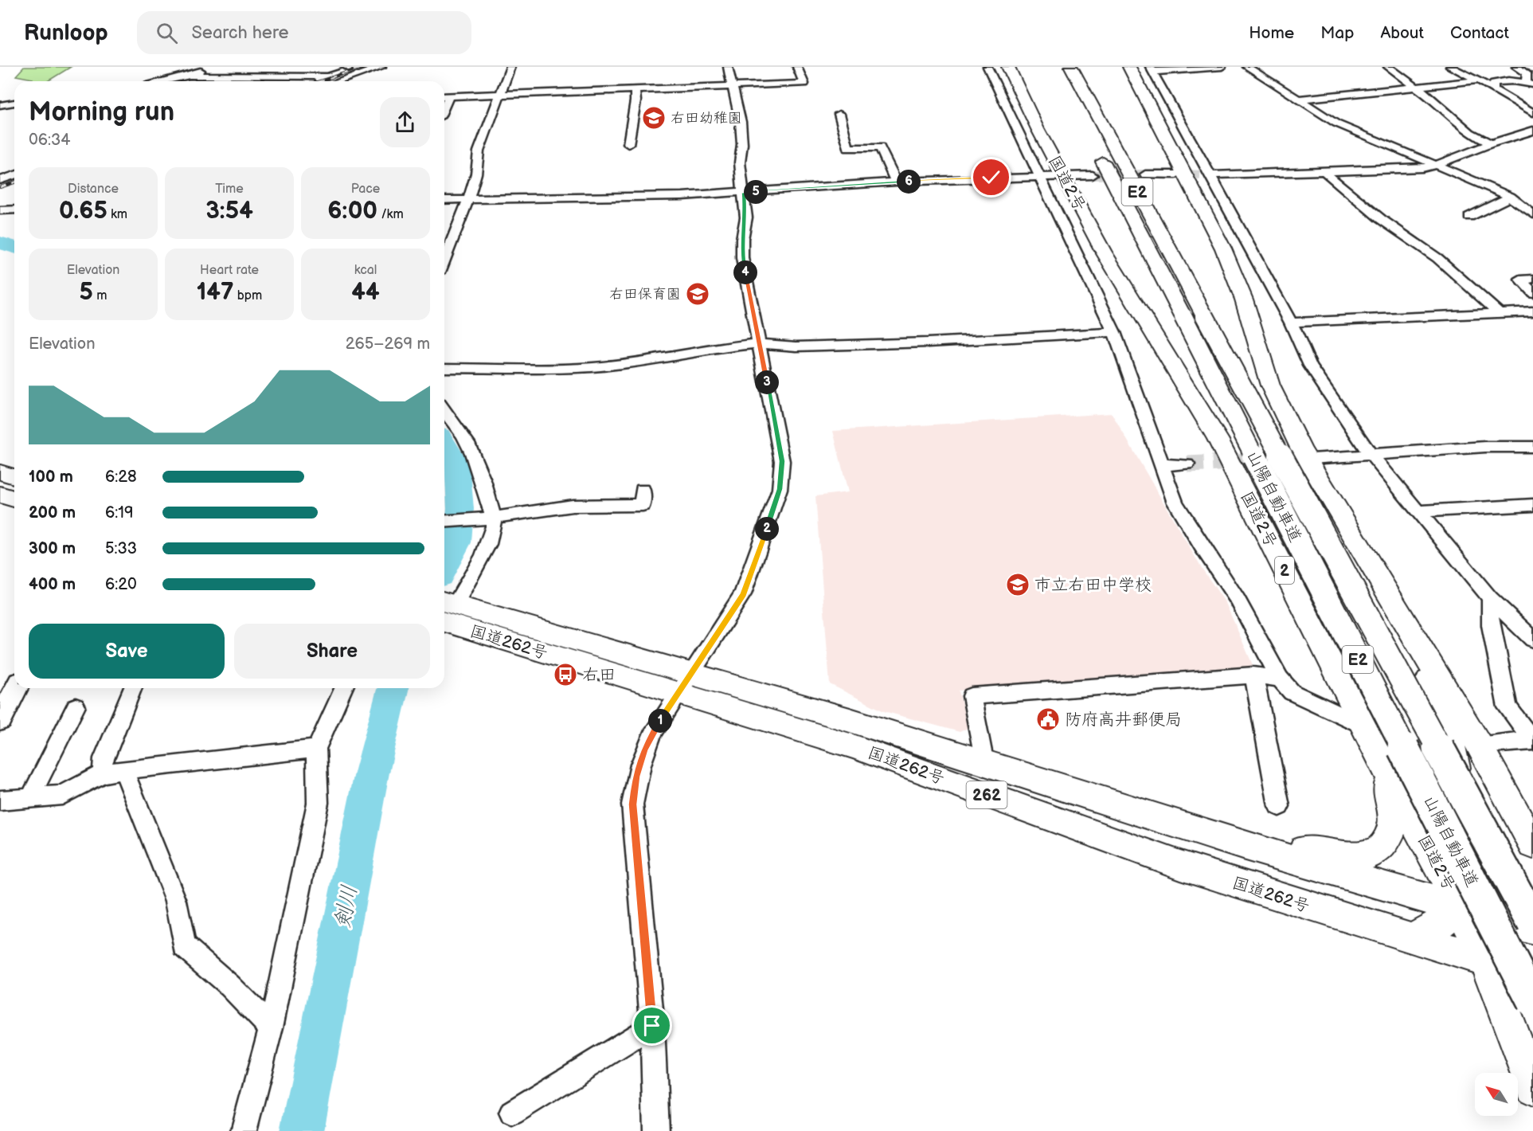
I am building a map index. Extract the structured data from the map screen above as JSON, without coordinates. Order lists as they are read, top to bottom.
{
  "streets": {
    "highway": [
      "国道2号",
      "E2",
      "山陽自動車道",
      "2",
      "国道262号",
      "262"
    ]
  },
  "crossings": [
    ["国道2号", "国道262号"]
  ],
  "water": ["剣川"],
  "places": {
    "school or university": ["右田幼稚園", "右田保育園", "市立右田中学校"],
    "bus stop": ["右田"],
    "public building": ["防府高井郵便局"]
  },
  "north": "top left",
  "page": {
    "header": "Runloop",
    "search": "Search here",
    "nav": [
      "Home",
      "Map",
      "About",
      "Contact"
    ],
    "heading": ["Morning run", "06:34"],
    "stats": [
      ["Distance", "0.65 km"],
      ["Time", "3:54"],
      ["Pace", "6:00 /km"],
      ["Elevation", "5 m"],
      ["Heart rate", "147 bpm"],
      ["kcal", "44"]
    ],
    "pins": [
      "6",
      "5",
      "4",
      "3",
      "2",
      "1"
    ],
    "chart": ["Elevation", "265–269 m"],
    "list": [
      {
        "name": "100 m",
        "note": "6:28"
      },
      {
        "name": "200 m",
        "note": "6:19"
      },
      {
        "name": "300 m",
        "note": "5:33"
      },
      {
        "name": "400 m",
        "note": "6:20"
      }
    ],
    "buttons": ["Save", "Share"]
  }
}
